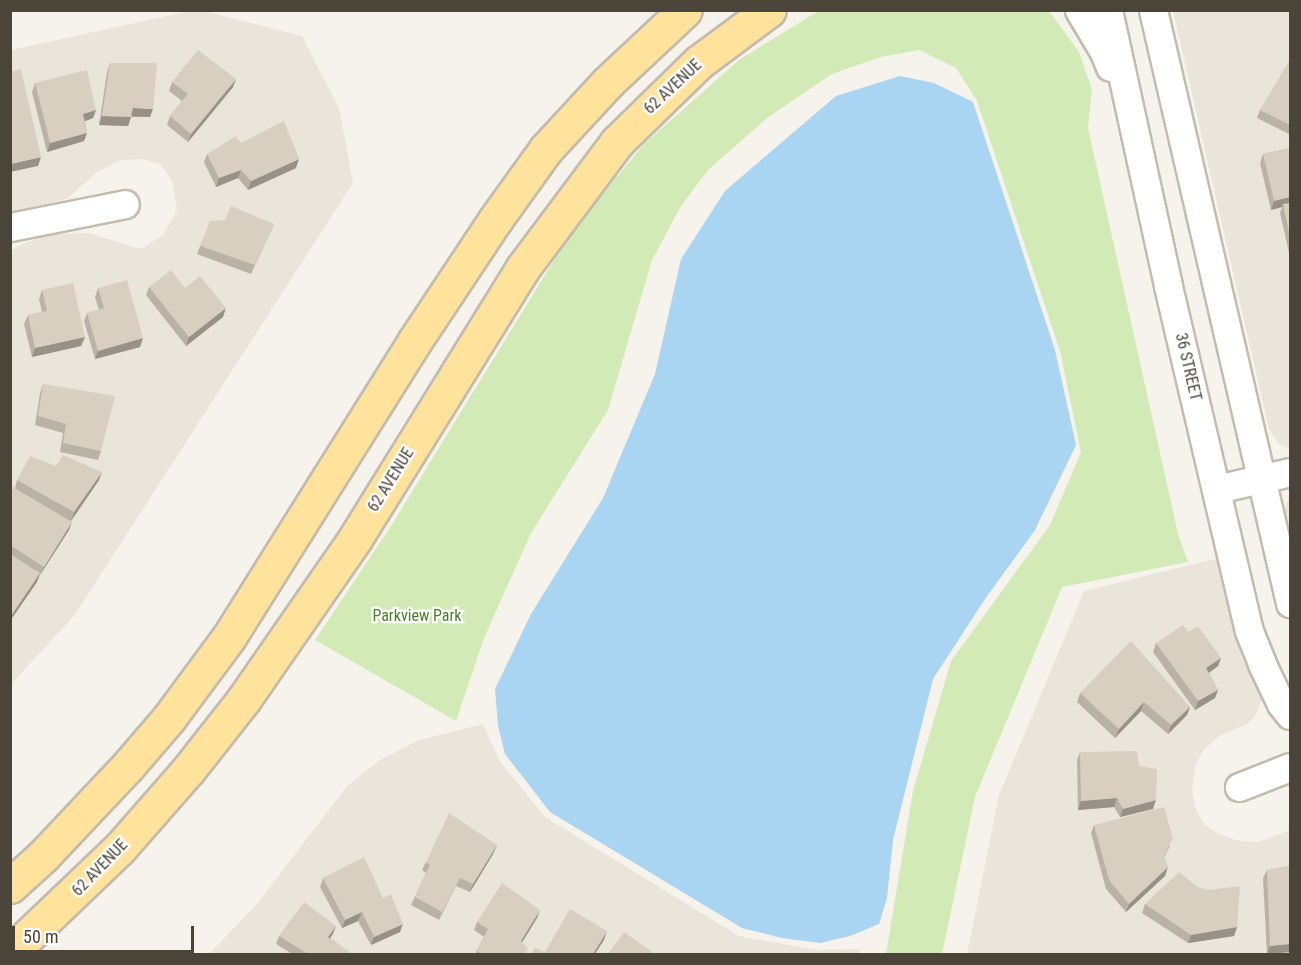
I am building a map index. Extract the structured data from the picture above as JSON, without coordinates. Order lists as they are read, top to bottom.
{
  "streets": {
    "main road": ["62 AVENUE"],
    "street": ["36 STREET"]
  },
  "parks": ["Parkview Park"],
  "scale_bar": "50 m"
}
